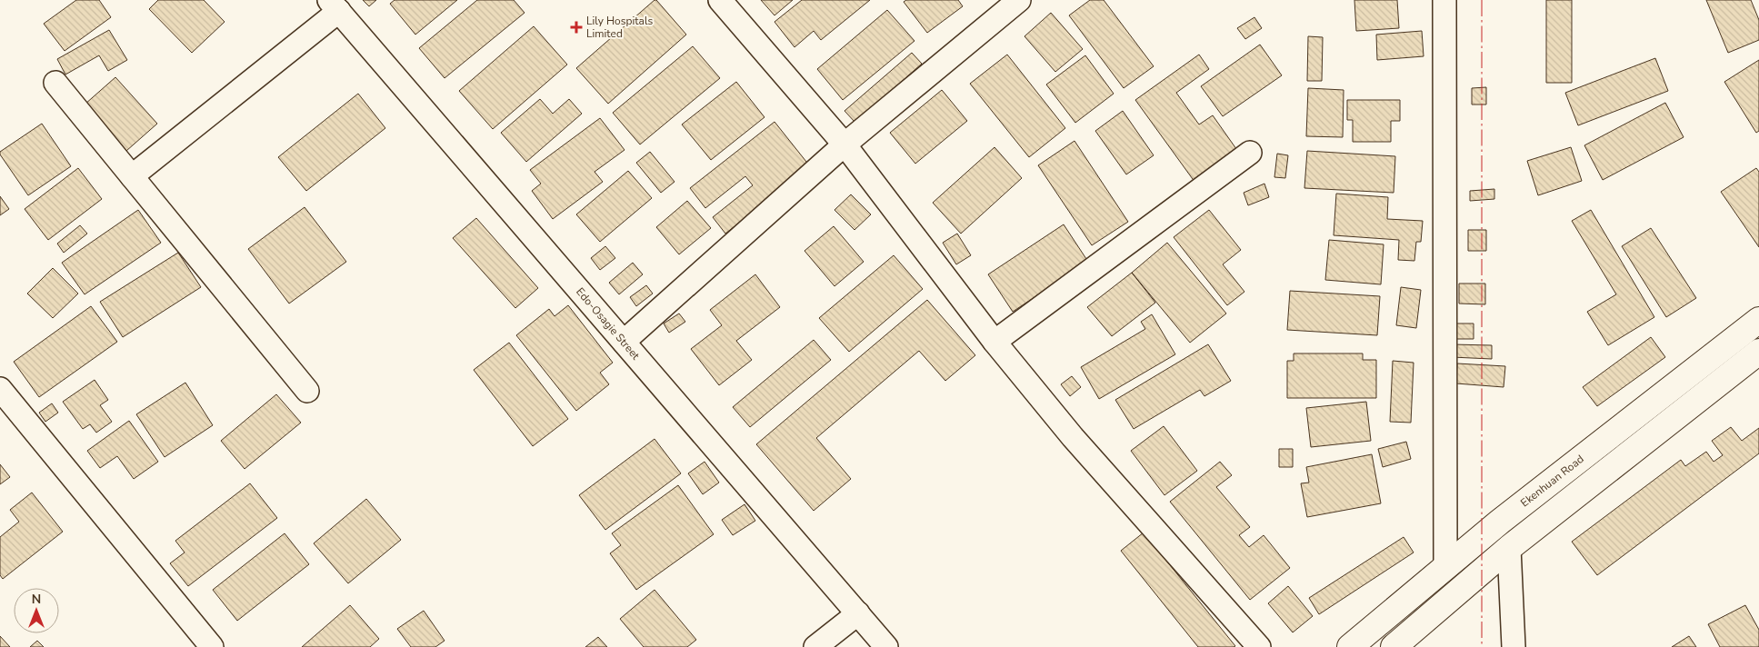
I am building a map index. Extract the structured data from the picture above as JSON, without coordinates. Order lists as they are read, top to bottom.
{
  "streets": {
    "main road": ["Ekenhuan Road"],
    "street": ["Edo-Osagie Street"]
  },
  "places": {
    "health": ["Lily Hospitals Limited"]
  },
  "north": "top"
}
